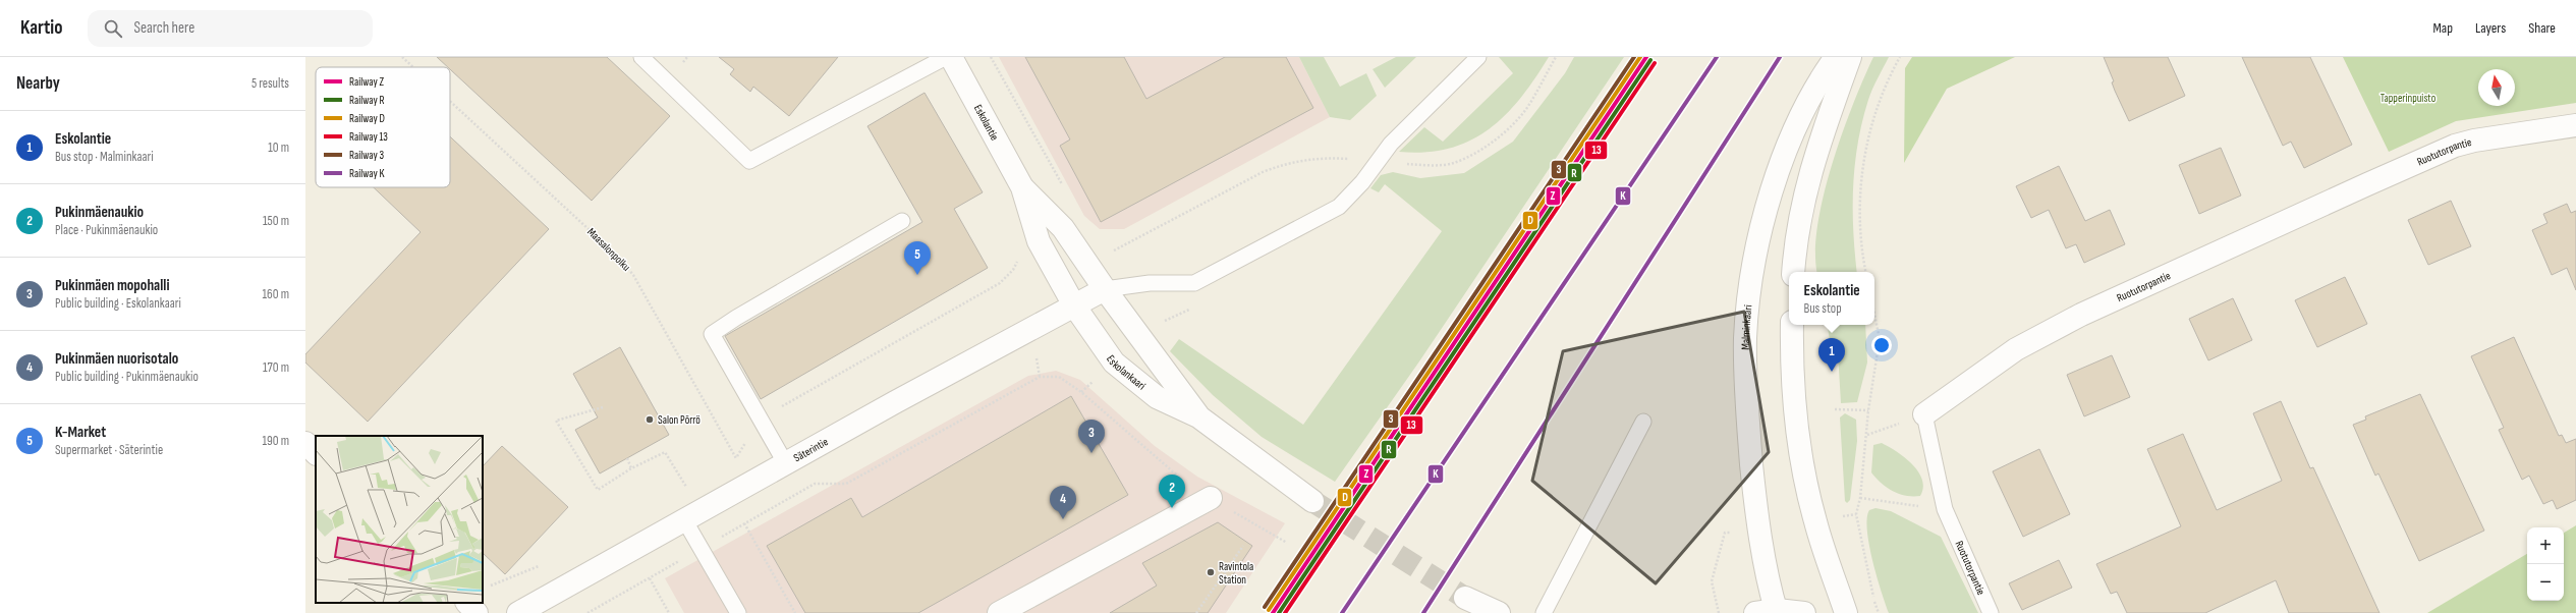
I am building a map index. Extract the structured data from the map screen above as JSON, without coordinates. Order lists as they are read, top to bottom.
{
  "streets": {
    "street": [
      "Eskolantie",
      "Ruotutorpantie",
      "Malminkaari",
      "Eskolankaari",
      "Säterintie"
    ],
    "path": ["Maasalonpolku"]
  },
  "crossings": [
    ["Eskolantie", "Eskolankaari"],
    ["Eskolantie", "Säterintie"],
    ["Maasalonpolku", "Säterintie"],
    ["Eskolankaari", "Säterintie"]
  ],
  "parks": ["Tapperinpuisto"],
  "places": ["Salon Pörrö", "Ravintola Station"],
  "lines": [
    "rail line Z",
    "rail line D",
    "rail line 3",
    "rail line K",
    "rail line R",
    "rail line 13"
  ],
  "legend": [
    "Railway Z",
    "Railway R",
    "Railway D",
    "Railway 13",
    "Railway 3",
    "Railway K"
  ],
  "north": "top",
  "page": {
    "header": "Kartio",
    "search": "Search here",
    "nav": ["Map", "Layers", "Share"],
    "heading": ["Nearby", "5 results"],
    "list": [
      {
        "mark": "1",
        "name": "Eskolantie",
        "note": "Bus stop · Malminkaari",
        "value": "10 m"
      },
      {
        "mark": "2",
        "name": "Pukinmäenaukio",
        "note": "Place · Pukinmäenaukio",
        "value": "150 m"
      },
      {
        "mark": "3",
        "name": "Pukinmäen mopohalli",
        "note": "Public building · Eskolankaari",
        "value": "160 m"
      },
      {
        "mark": "4",
        "name": "Pukinmäen nuorisotalo",
        "note": "Public building · Pukinmäenaukio",
        "value": "170 m"
      },
      {
        "mark": "5",
        "name": "K-Market",
        "note": "Supermarket · Säterintie",
        "value": "190 m"
      }
    ],
    "pins": [
      "5",
      "1",
      "3",
      "2",
      "4"
    ],
    "popup": ["Eskolantie", "Bus stop"],
    "map_buttons": ["+", "−"]
  }
}
